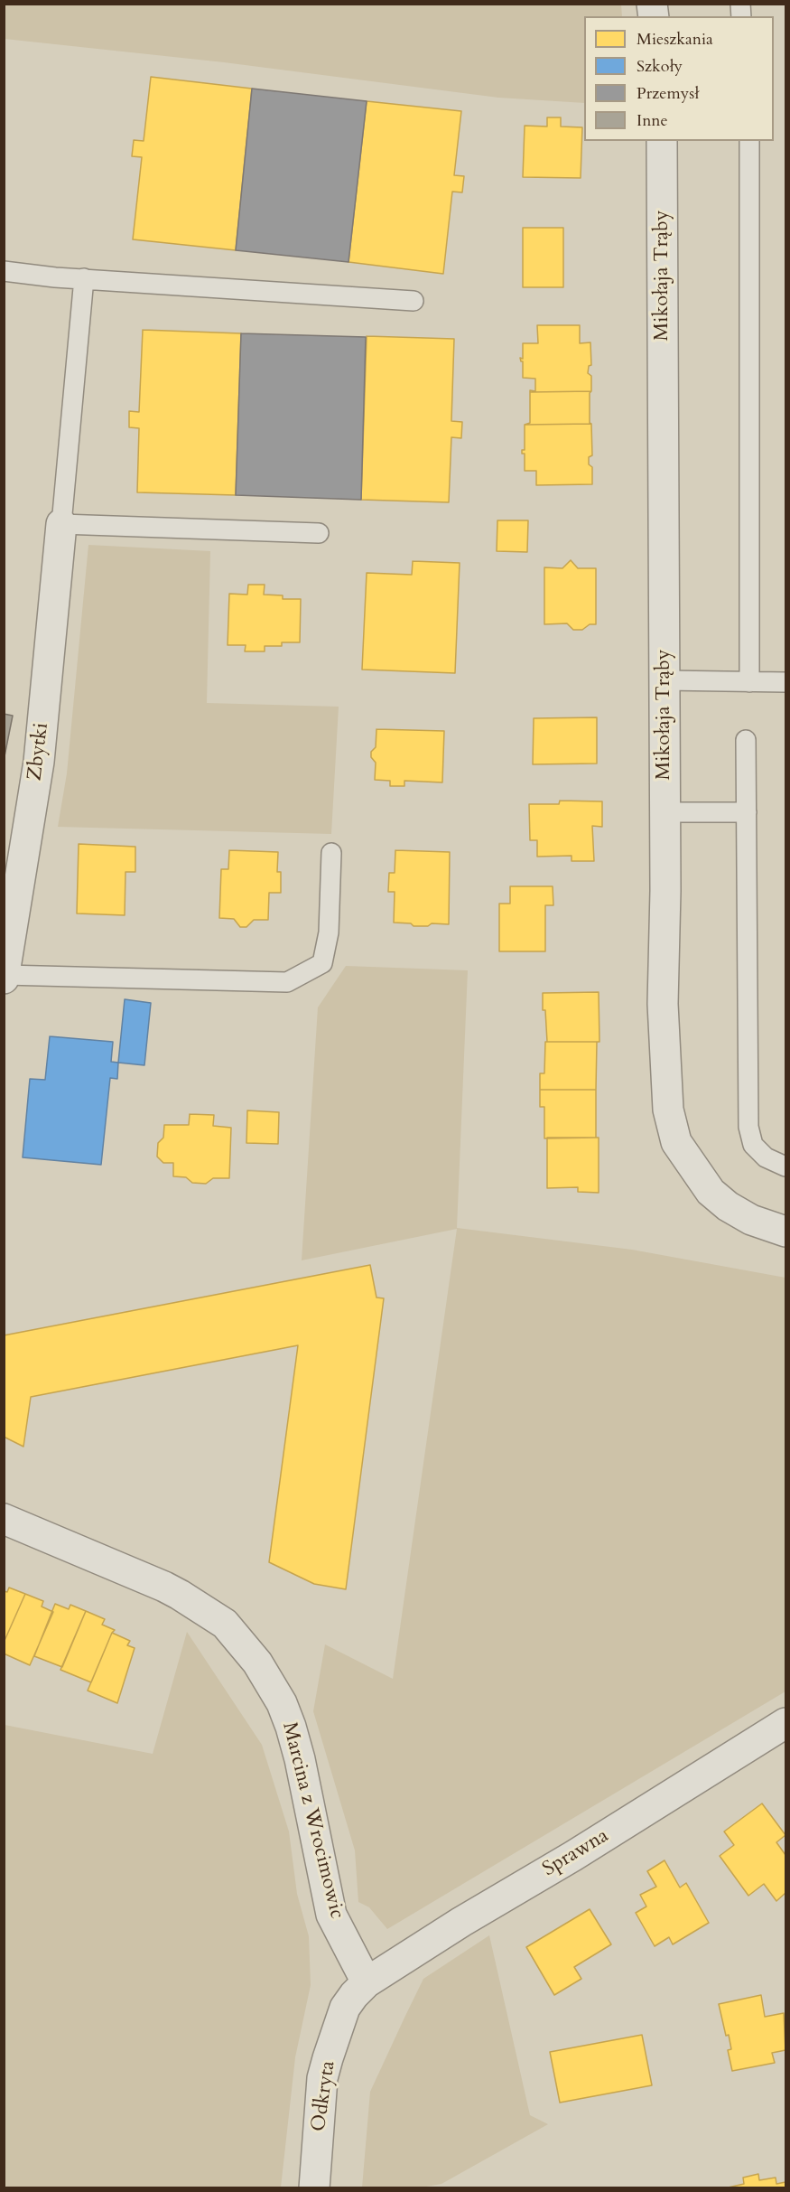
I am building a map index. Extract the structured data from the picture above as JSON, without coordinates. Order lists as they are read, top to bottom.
{
  "streets": {
    "street": [
      "Mikołaja Trąby",
      "Zbytki",
      "Marcina z Wrocimowic",
      "Sprawna",
      "Odkryta"
    ]
  },
  "crossings": [
    ["Marcina z Wrocimowic", "Sprawna"],
    ["Marcina z Wrocimowic", "Odkryta"],
    ["Sprawna", "Odkryta"]
  ],
  "legend": [
    "Mieszkania",
    "Szkoły",
    "Przemysł",
    "Inne"
  ]
}
